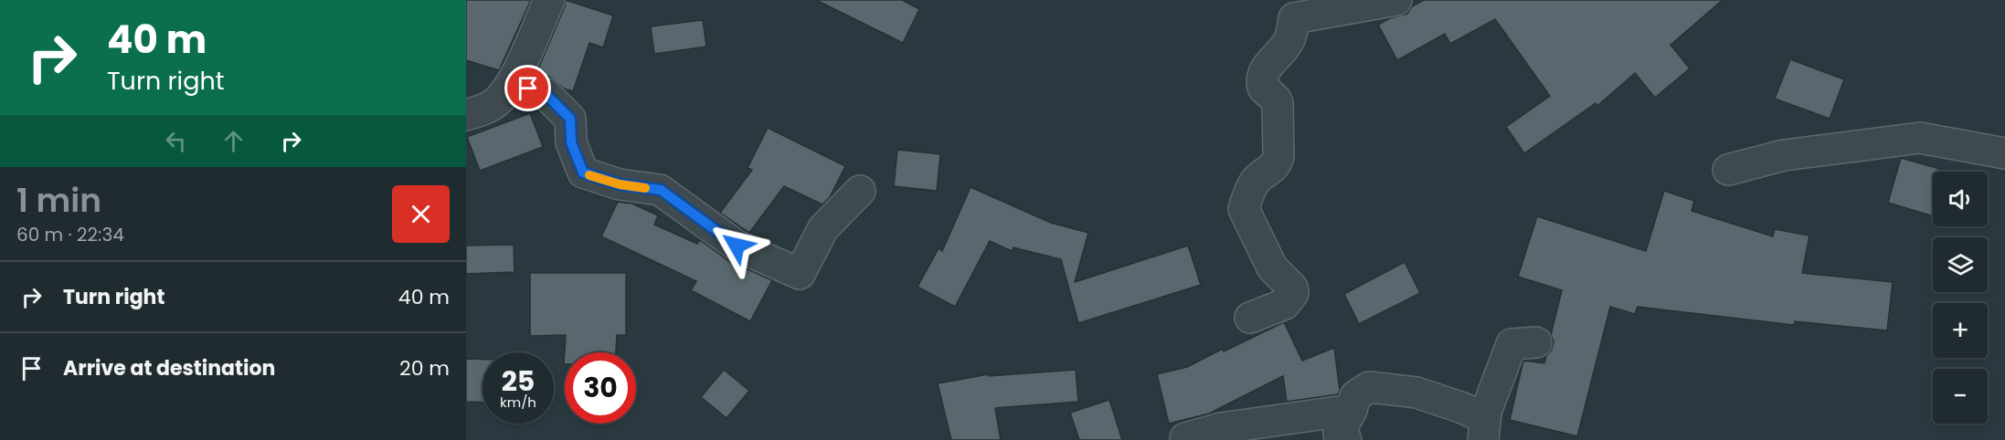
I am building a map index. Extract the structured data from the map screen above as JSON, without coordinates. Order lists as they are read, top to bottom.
{
  "page": {
    "turn": ["40 m", "Turn right"],
    "heading": ["1 min", "60 m · 22:34"],
    "map_buttons": ["+", "−"],
    "list": [
      {
        "name": "Turn right",
        "value": "40 m"
      },
      {
        "name": "Arrive at destination",
        "value": "20 m"
      }
    ],
    "speed": "25 km/h",
    "limit": "30"
  }
}
